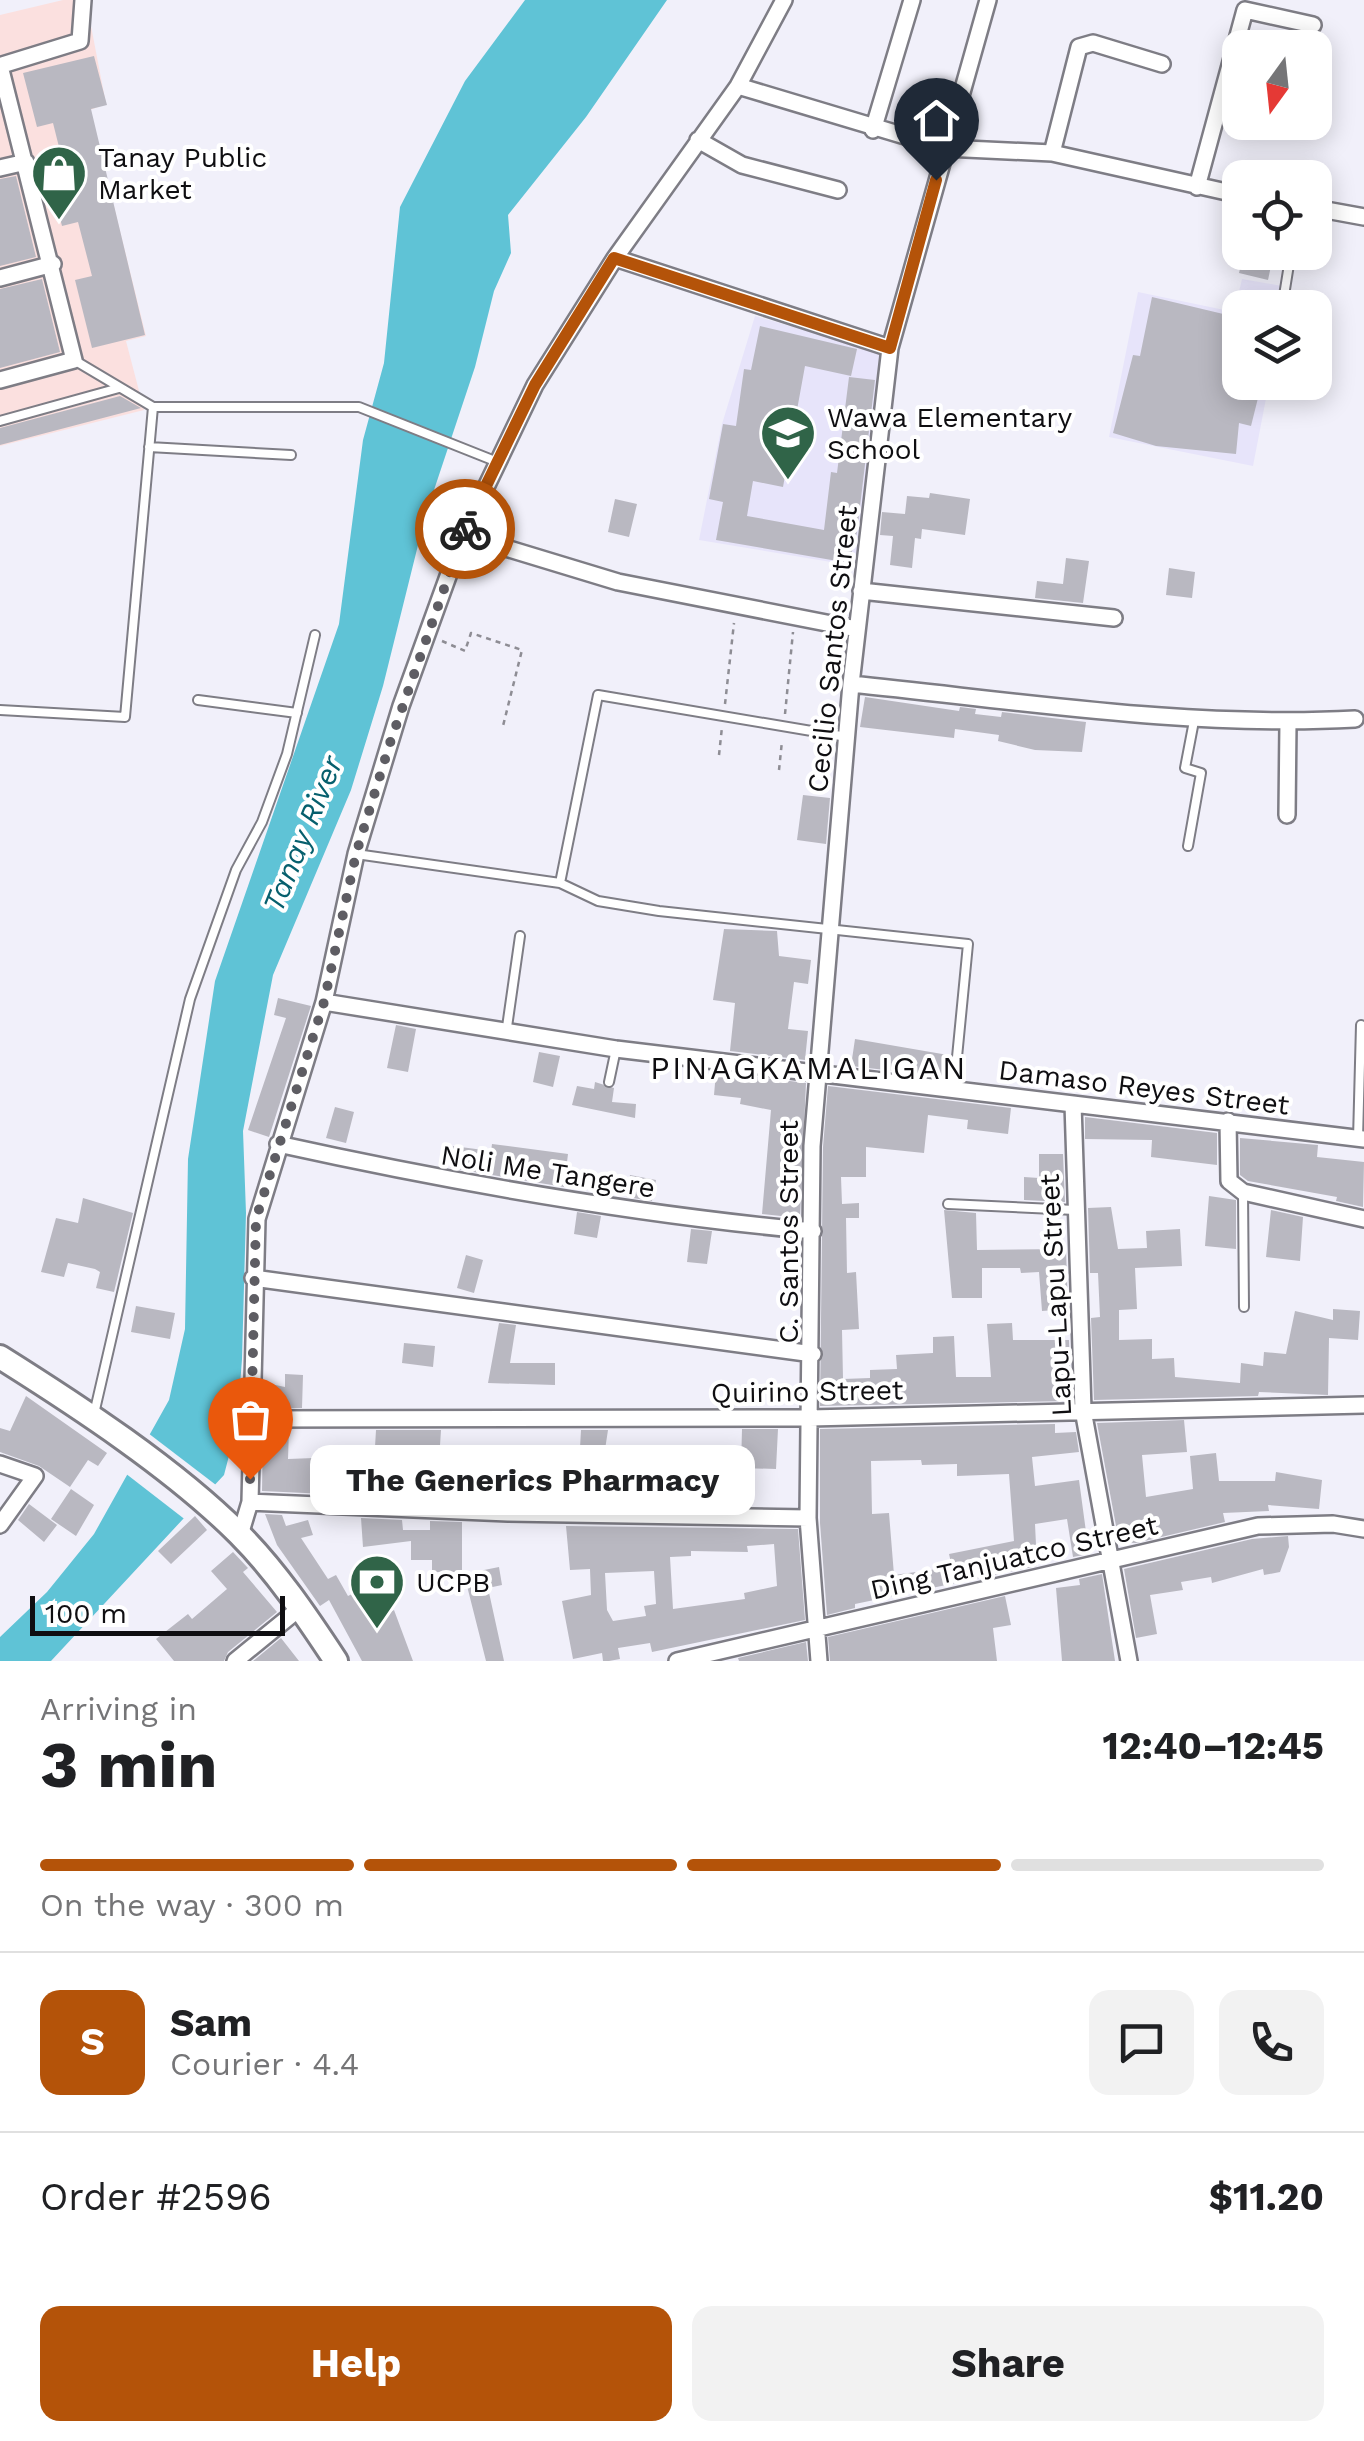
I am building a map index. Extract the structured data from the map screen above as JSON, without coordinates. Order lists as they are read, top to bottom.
{
  "streets": {
    "street": [
      "Cecilio Santos Street",
      "Damaso Reyes Street",
      "Noli Me Tangere",
      "C. Santos Street",
      "Lapu-Lapu Street",
      "Quirino Street",
      "Ding Tanjuatco Street"
    ]
  },
  "crossings": [
    ["Cecilio Santos Street", "Damaso Reyes Street"],
    ["Cecilio Santos Street", "C. Santos Street"],
    ["Damaso Reyes Street", "C. Santos Street"],
    ["Damaso Reyes Street", "Lapu-Lapu Street"],
    ["Noli Me Tangere", "C. Santos Street"],
    ["C. Santos Street", "Quirino Street"],
    ["C. Santos Street", "Ding Tanjuatco Street"],
    ["Lapu-Lapu Street", "Quirino Street"],
    ["Lapu-Lapu Street", "Ding Tanjuatco Street"]
  ],
  "districts": ["PINAGKAMALIGAN"],
  "water": ["Tanay River"],
  "places": {
    "shop": ["Tanay Public Market"],
    "school or university": ["Wawa Elementary School"],
    "other": ["The Generics Pharmacy"],
    "bank": ["UCPB"]
  },
  "scale_bar": "100 m",
  "north": "bottom",
  "page": {
    "bubble": "The Generics Pharmacy",
    "scale": "100 m",
    "heading": ["3 min", "Arriving in", "12:40–12:45"],
    "panel": [
      "Sam",
      "Courier · 4.4",
      "Order #2596",
      "$11.20"
    ],
    "bar": "On the way · 300 m",
    "round": "S",
    "buttons": ["Help", "Share"]
  }
}
